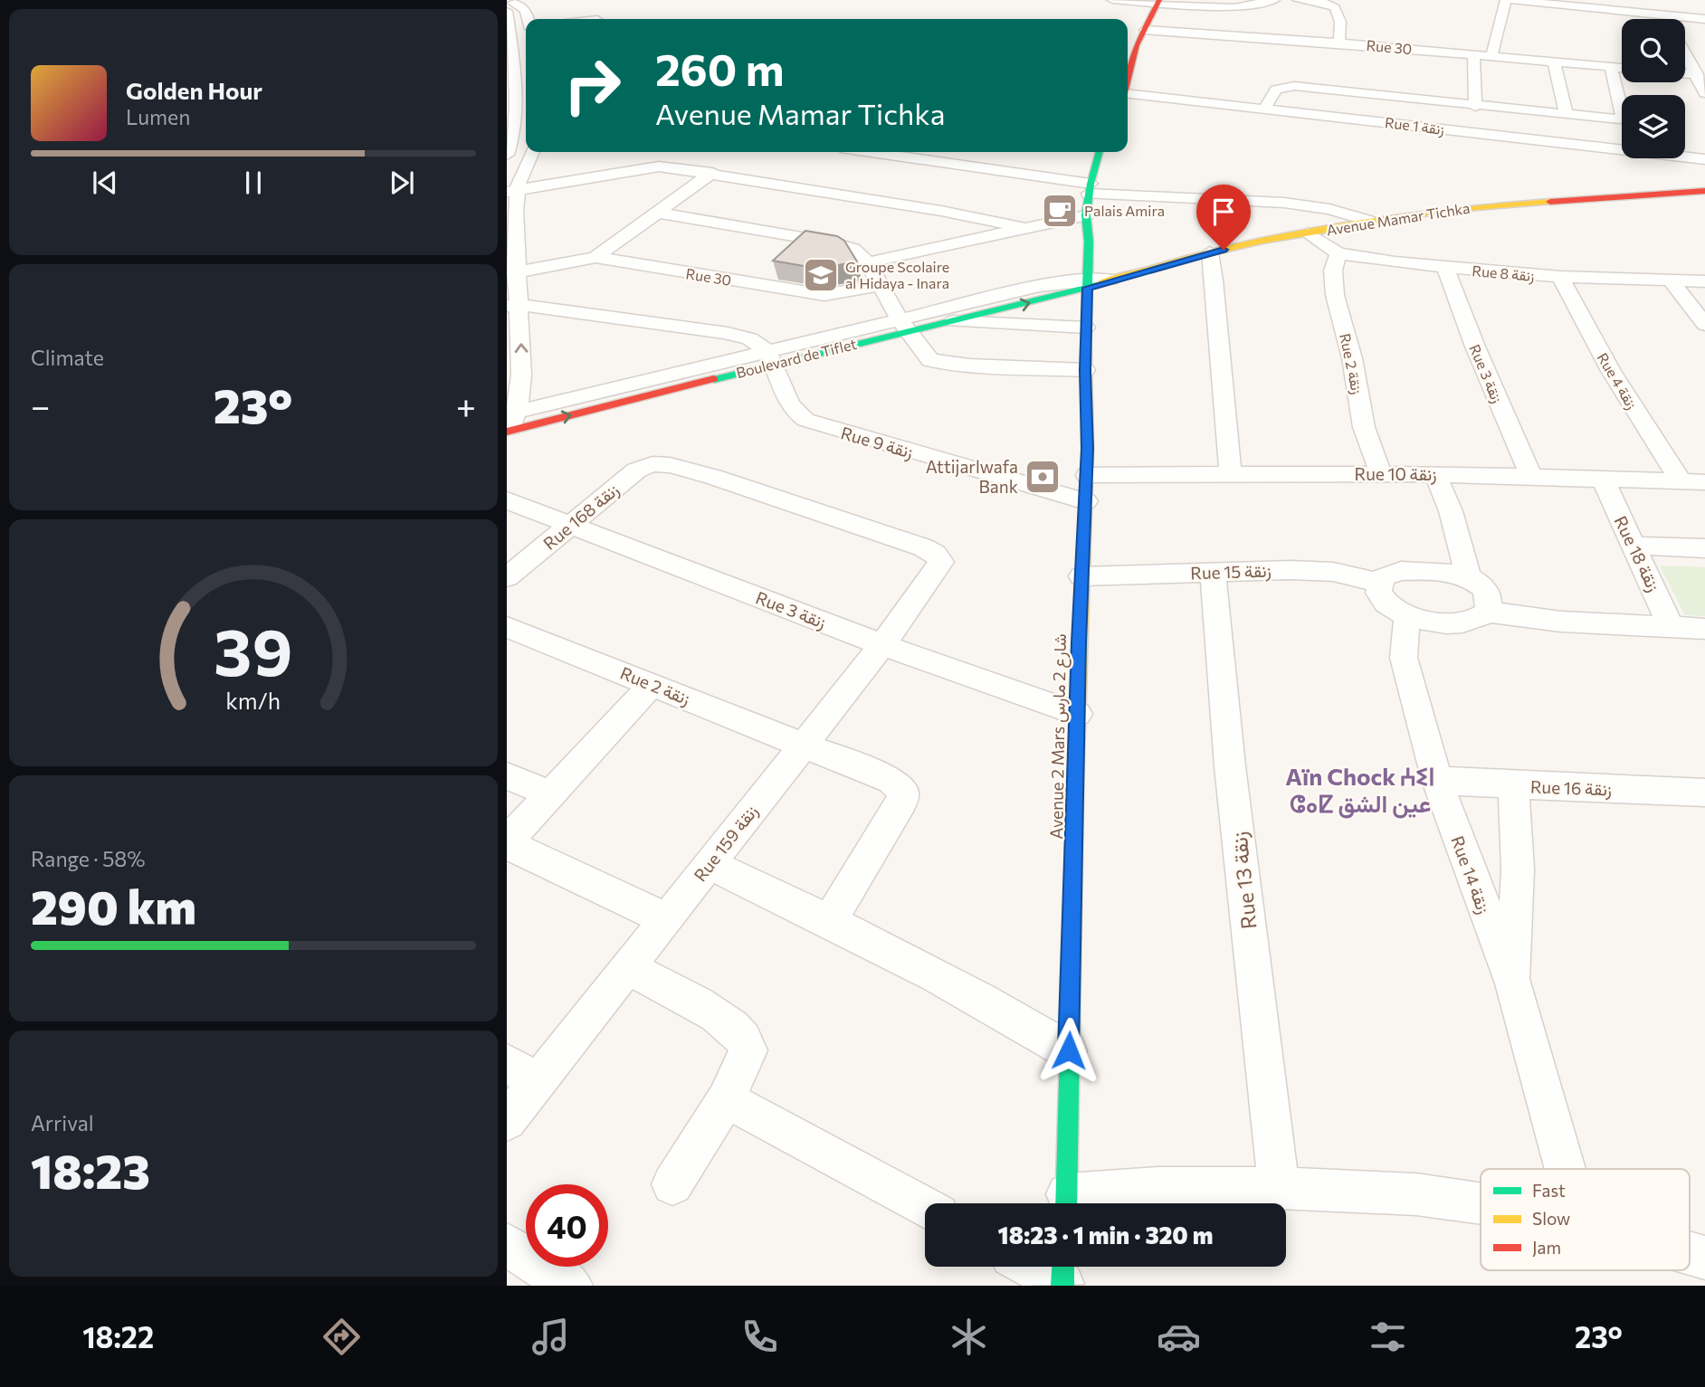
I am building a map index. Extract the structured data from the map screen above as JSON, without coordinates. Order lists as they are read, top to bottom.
{
  "streets": {
    "street": [
      "Rue 30",
      "Rue 1 زنقة",
      "Avenue Mamar Tichka",
      "Rue 8 زنقة",
      "Boulevard de Tiflet",
      "Rue 2 زنقة",
      "Rue 3 زنقة",
      "Rue 4 زنقة",
      "Rue 9 زنقة",
      "Rue 10 زنقة",
      "Rue 168 زنقة",
      "Rue 18 زنقة",
      "Rue 15 زنقة",
      "Avenue 2 Mars شارع 2 مارس",
      "Rue 16 زنقة",
      "Rue 159 زنقة",
      "Rue 14 زنقة",
      "Rue 13 زنقة"
    ]
  },
  "crossings": [
    ["Avenue Mamar Tichka", "Rue 8 زنقة"],
    ["Avenue Mamar Tichka", "Boulevard de Tiflet"],
    ["Avenue Mamar Tichka", "Avenue 2 Mars شارع 2 مارس"],
    ["Rue 8 زنقة", "Rue 2 زنقة"],
    ["Rue 8 زنقة", "Rue 3 زنقة"],
    ["Rue 8 زنقة", "Rue 4 زنقة"],
    ["Boulevard de Tiflet", "Rue 9 زنقة"],
    ["Boulevard de Tiflet", "Avenue 2 Mars شارع 2 مارس"],
    ["Rue 2 زنقة", "Rue 10 زنقة"],
    ["Rue 2 زنقة", "Rue 159 زنقة"],
    ["Rue 3 زنقة", "Rue 10 زنقة"],
    ["Rue 3 زنقة", "Rue 168 زنقة"],
    ["Rue 3 زنقة", "Avenue 2 Mars شارع 2 مارس"],
    ["Rue 3 زنقة", "Rue 159 زنقة"],
    ["Rue 4 زنقة", "Rue 10 زنقة"],
    ["Rue 9 زنقة", "Avenue 2 Mars شارع 2 مارس"],
    ["Rue 10 زنقة", "Rue 18 زنقة"],
    ["Rue 10 زنقة", "Avenue 2 Mars شارع 2 مارس"],
    ["Rue 168 زنقة", "Rue 159 زنقة"],
    ["Rue 15 زنقة", "Avenue 2 Mars شارع 2 مارس"],
    ["Rue 15 زنقة", "Rue 13 زنقة"],
    ["Rue 16 زنقة", "Rue 14 زنقة"]
  ],
  "districts": ["Aïn Chock ⵄⵉⵏ ⵛⴰⵇ عين الشق"],
  "places": {
    "cafe": ["Palais Amira"],
    "school or university": ["Groupe Scolaire al Hidaya - Inara"],
    "bank": ["Attijarlwafa Bank"]
  },
  "legend": ["Fast", "Slow", "Jam"],
  "page": {
    "turn": ["260 m", "Avenue Mamar Tichka"],
    "song": ["Golden Hour", "Lumen"],
    "tile": [
      "Climate",
      ["Range · 58%", "290 km"],
      ["Arrival", "18:23"]
    ],
    "heat": ["−", "23°", "+"],
    "limit": "40",
    "trip": "18:23 · 1 min · 320 m",
    "tabs": ["18:22", "23°"],
    "gauge": ["39", "km/h"]
  }
}
